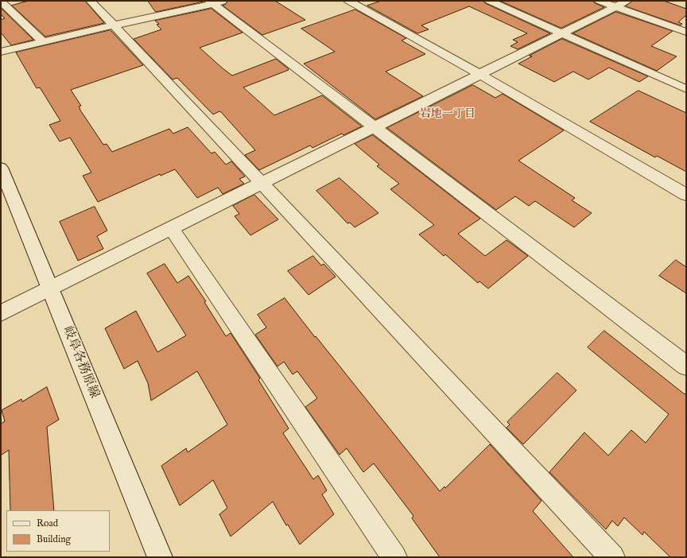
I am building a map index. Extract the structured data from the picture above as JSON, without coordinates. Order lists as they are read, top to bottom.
{
  "streets": {
    "street": ["岐阜各務原線"]
  },
  "districts": ["岩地一丁目"],
  "legend": ["Road", "Building"]
}
